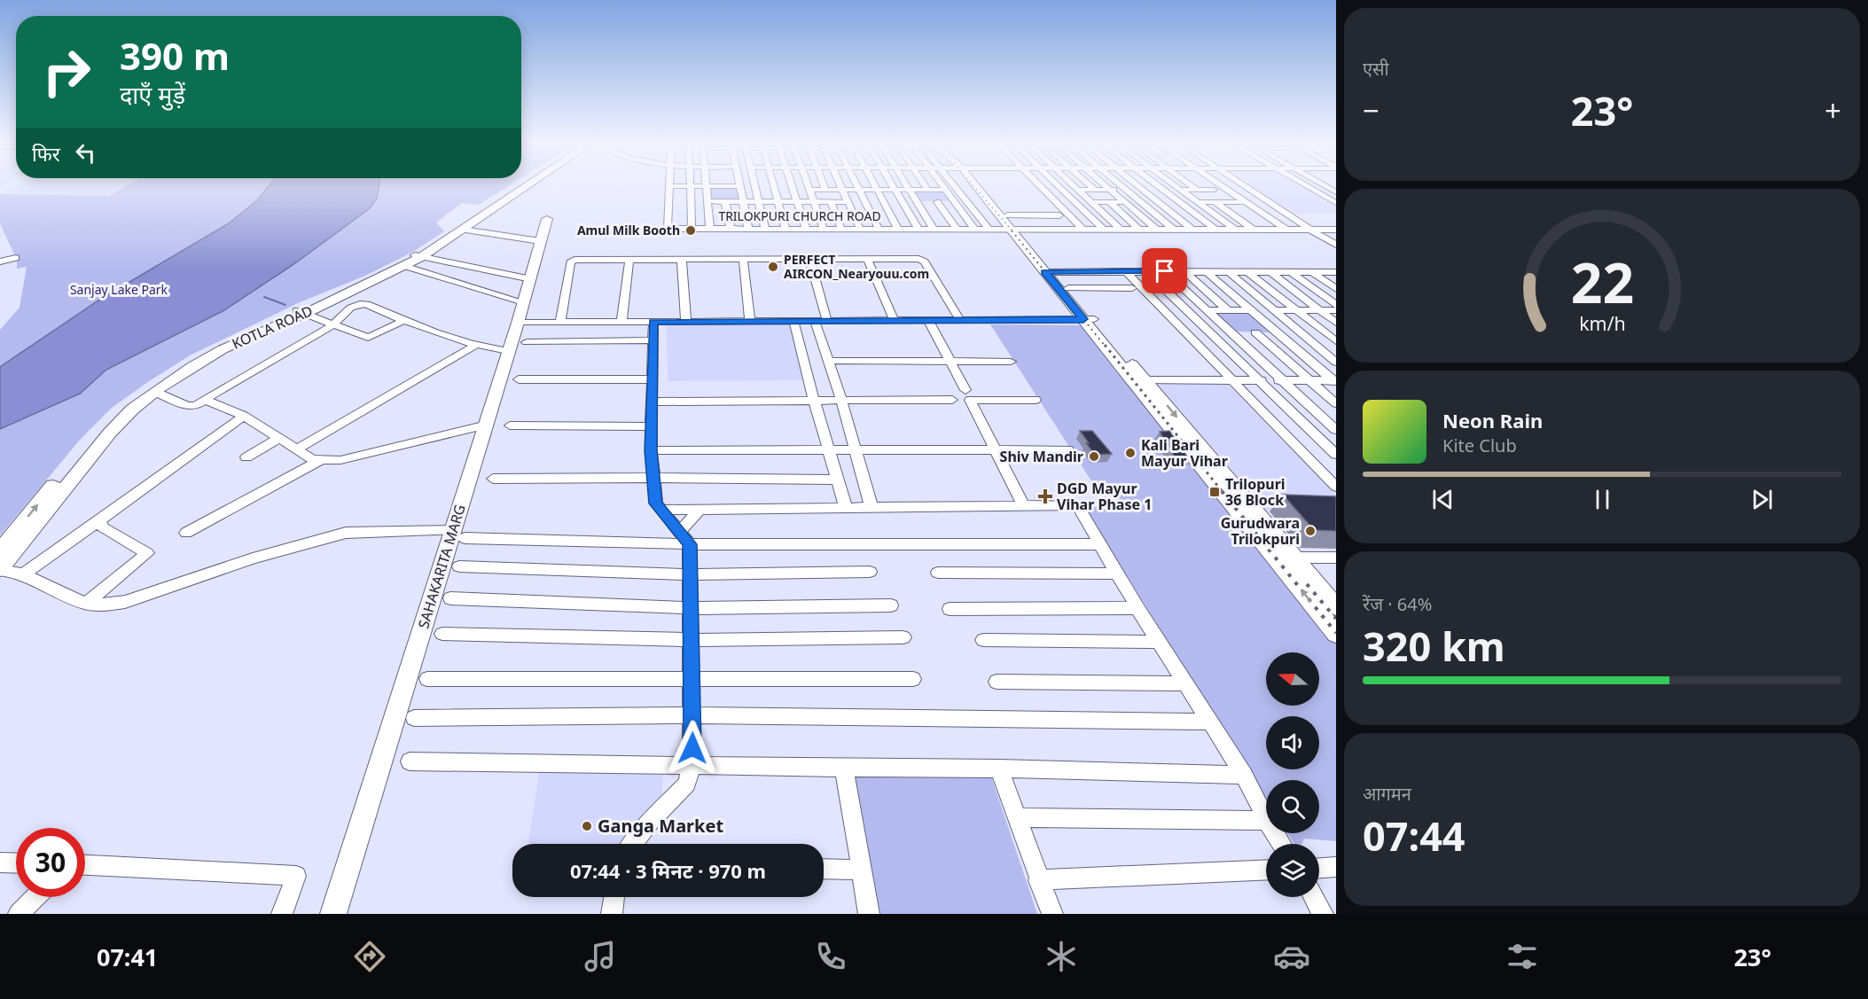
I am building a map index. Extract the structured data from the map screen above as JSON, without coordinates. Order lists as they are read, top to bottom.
{
  "streets": {
    "street": ["TRILOKPURI CHURCH ROAD", "KOTLA ROAD", "SAHAKARITA MARG"]
  },
  "parks": ["Sanjay Lake Park"],
  "places": {
    "other": [
      "Amul Milk Booth",
      "PERFECT AIRCON_Nearyouu.com",
      "Kali Bari Mayur Vihar",
      "Shiv Mandir",
      "Gurudwara Trilokpuri",
      "Ganga Market"
    ],
    "transit": ["Trilopuri 36 Block"],
    "health": ["DGD Mayur Vihar Phase 1"]
  },
  "north": "left",
  "page": {
    "tile": [
      "एसी",
      ["रेंज · 64%", "320 km"],
      ["आगमन", "07:44"]
    ],
    "turn": ["390 m", "दाएँ मुड़ें"],
    "heat": ["−", "23°", "+"],
    "then": "फिर",
    "song": ["Neon Rain", "Kite Club"],
    "limit": "30",
    "trip": "07:44 · 3 मिनट · 970 m",
    "tabs": ["07:41", "23°"],
    "gauge": ["22", "km/h"]
  }
}
